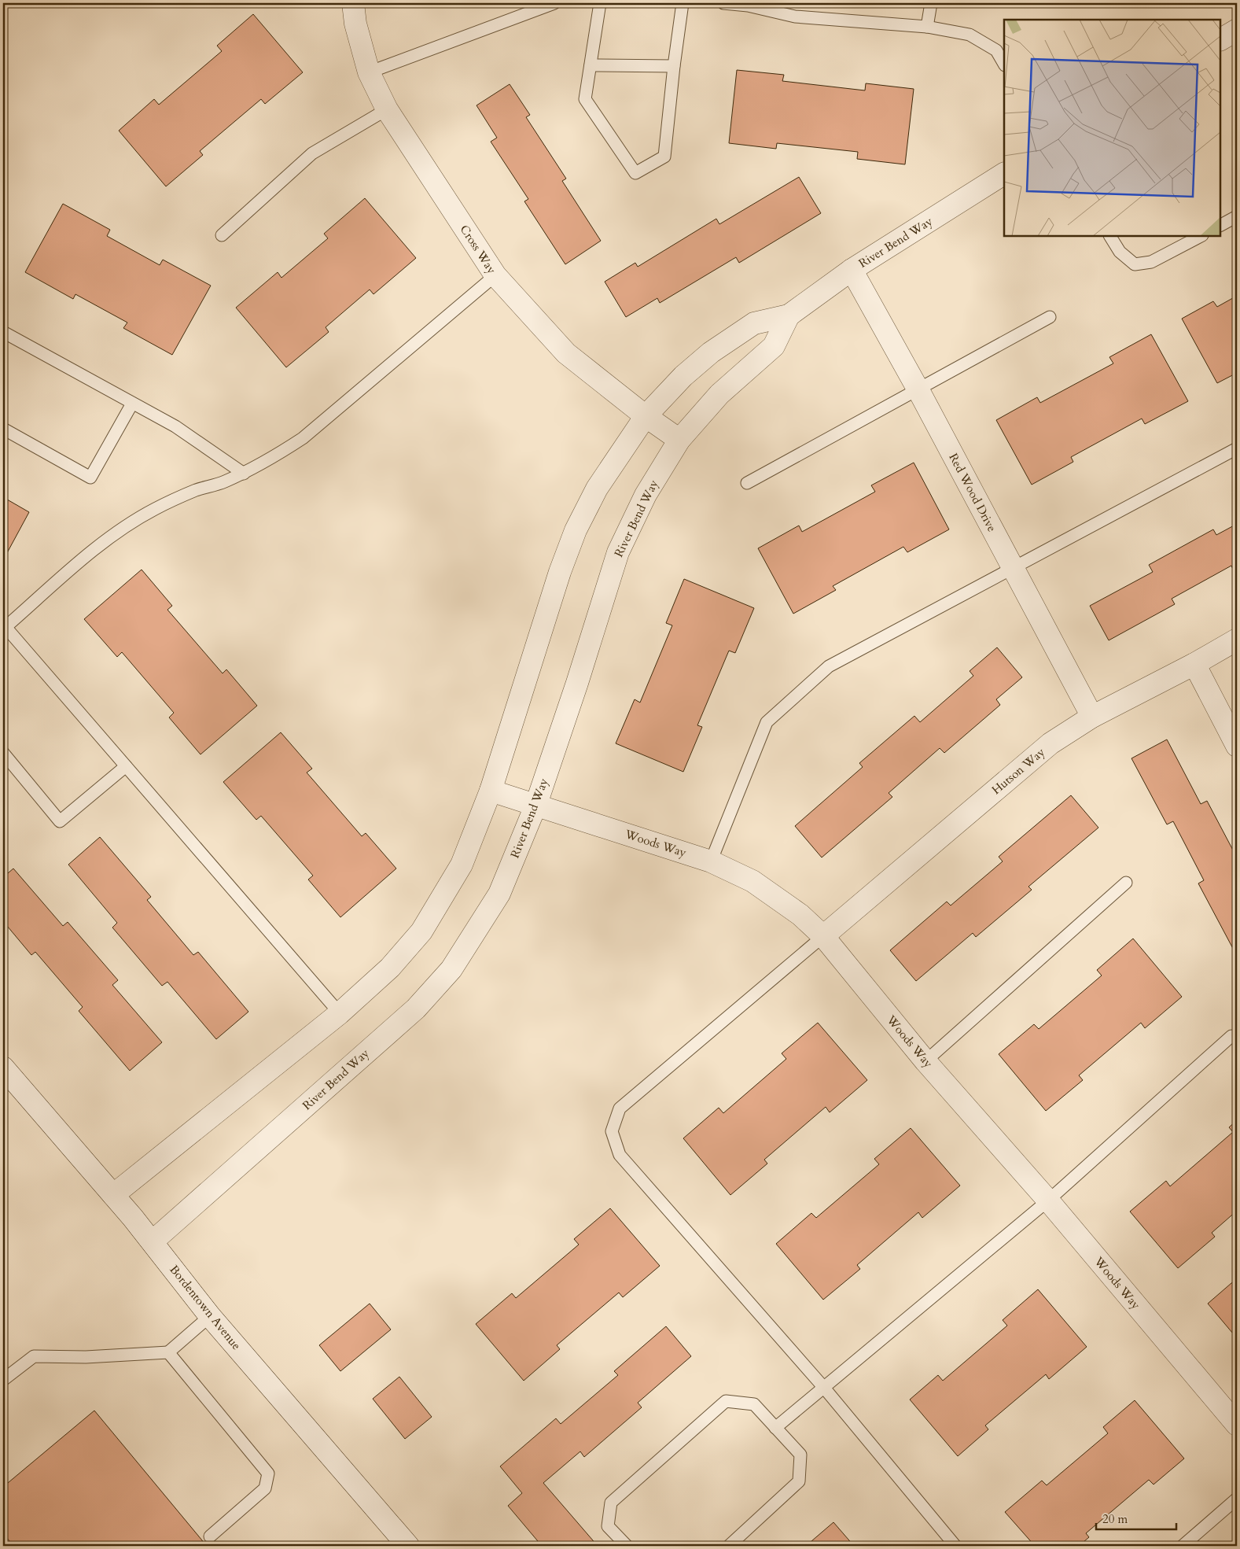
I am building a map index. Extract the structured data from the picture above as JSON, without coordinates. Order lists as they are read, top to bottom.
{
  "streets": {
    "street": [
      "River Bend Way",
      "Cross Way",
      "Red Wood Drive",
      "Hutson Way",
      "Woods Way",
      "Bordentown Avenue"
    ]
  },
  "crossings": [
    ["River Bend Way", "Cross Way"],
    ["River Bend Way", "Red Wood Drive"],
    ["River Bend Way", "Woods Way"],
    ["River Bend Way", "Bordentown Avenue"],
    ["Red Wood Drive", "Hutson Way"],
    ["Hutson Way", "Woods Way"]
  ],
  "scale_bar": "20 m"
}
